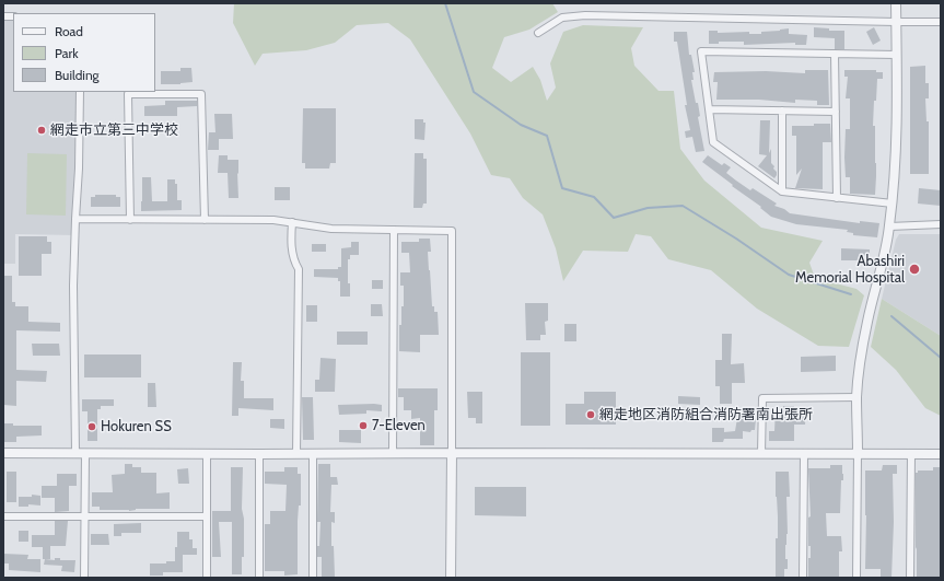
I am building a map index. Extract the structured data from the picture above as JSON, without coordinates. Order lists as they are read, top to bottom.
{
  "places": [
    "網走市立第三中学校",
    "Abashiri Memorial Hospital",
    "網走地区消防組合消防署南出張所",
    "7-Eleven",
    "Hokuren SS"
  ],
  "legend": ["Road", "Park", "Building"]
}
